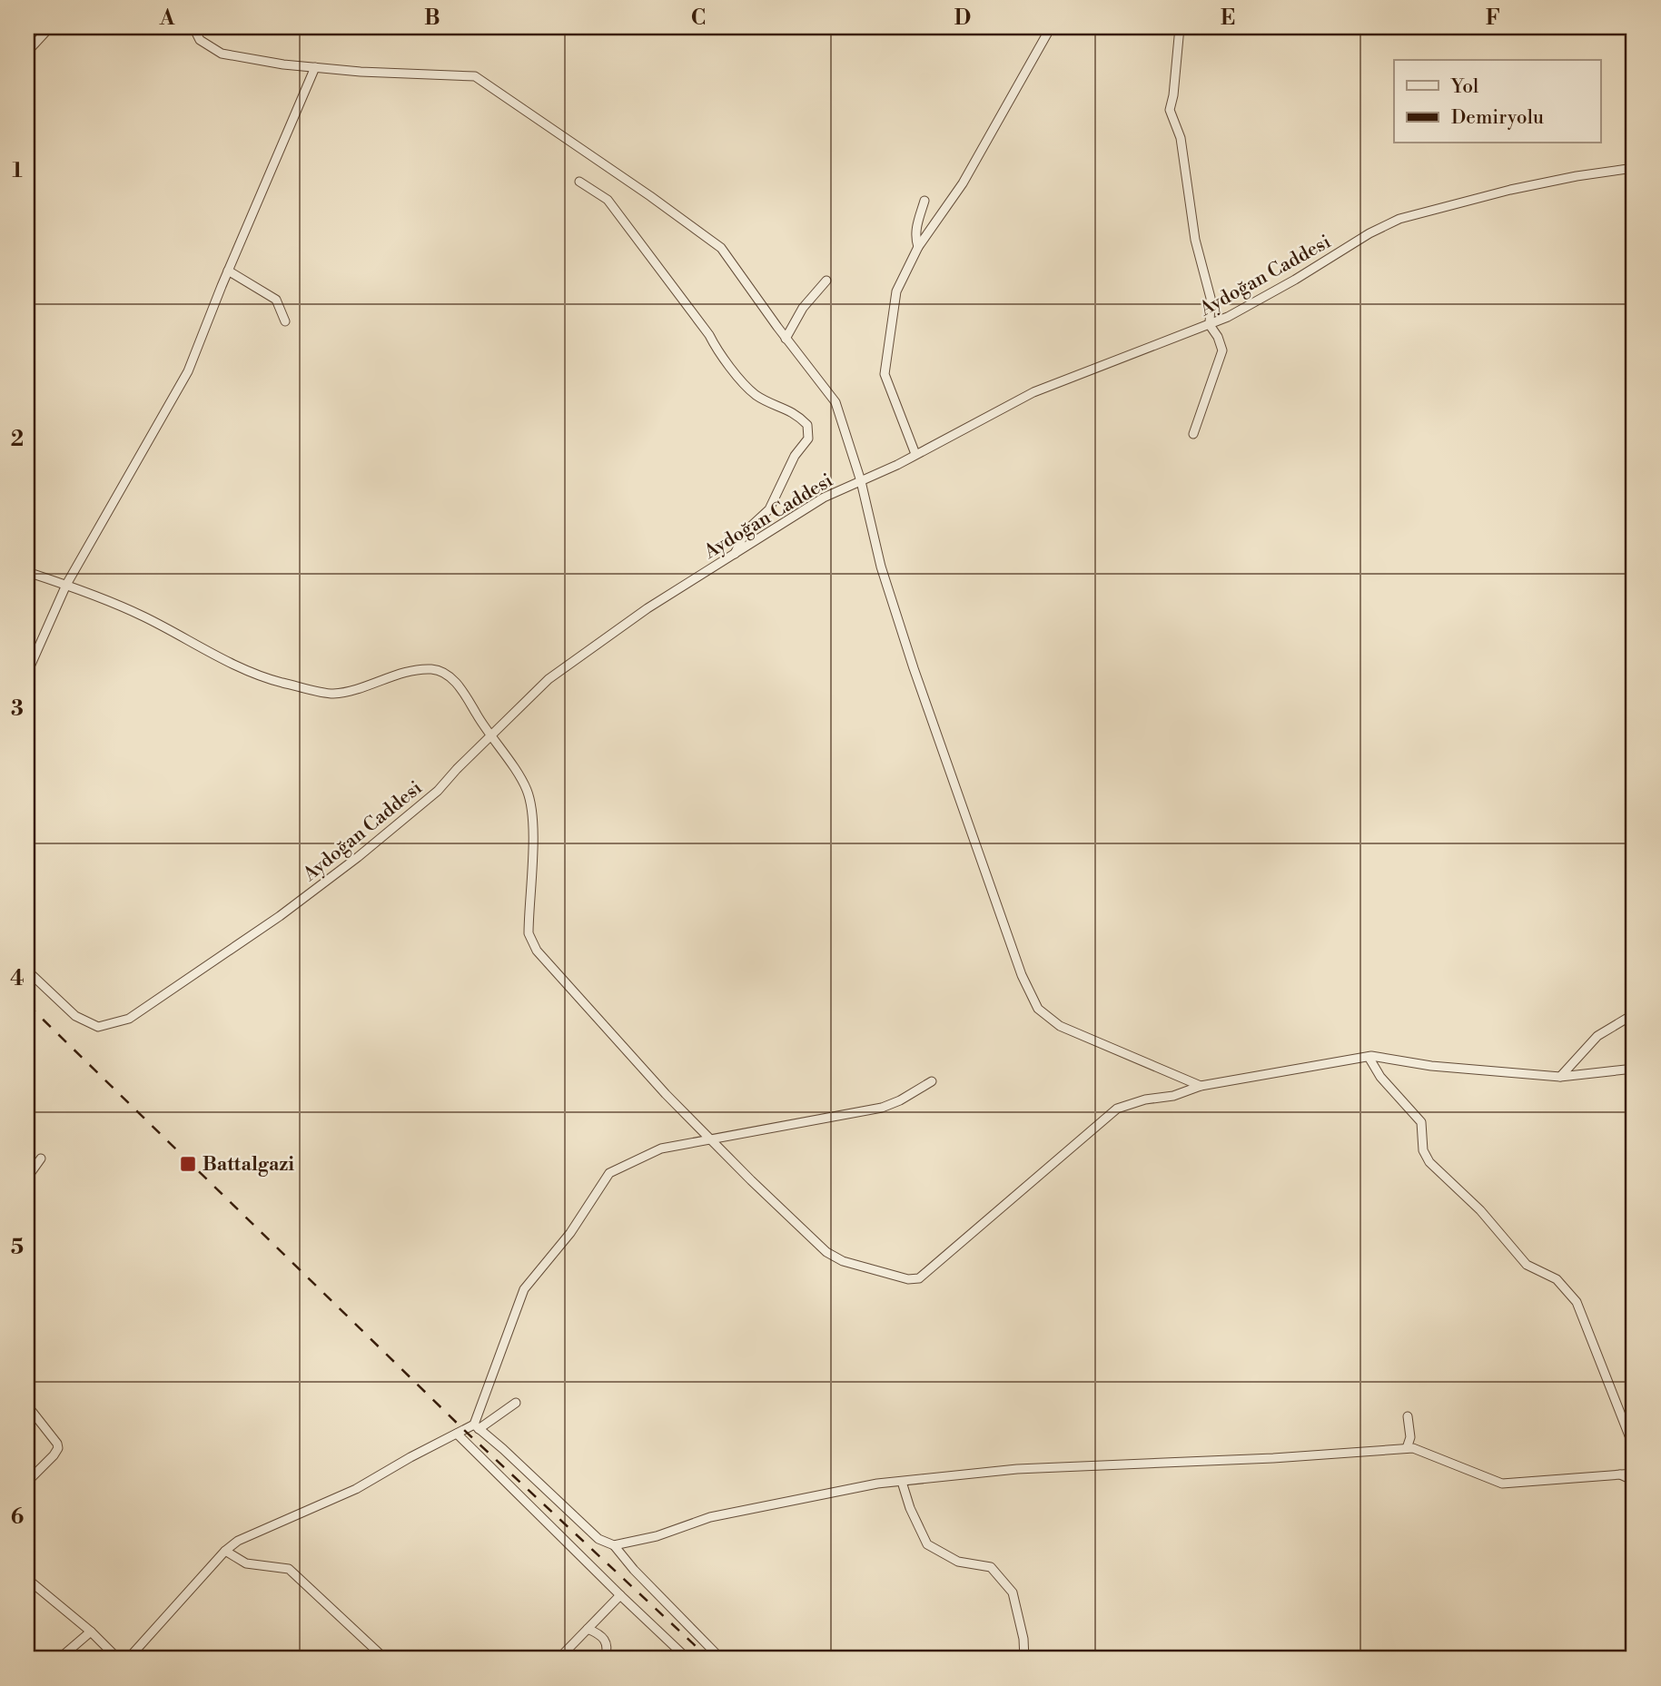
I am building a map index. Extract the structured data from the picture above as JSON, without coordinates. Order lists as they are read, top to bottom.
{
  "streets": {
    "street": ["Aydoğan Caddesi"]
  },
  "places": {
    "transit": ["Battalgazi"]
  },
  "legend": ["Yol", "Demiryolu"],
  "grid": {
    "columns": [
      "A",
      "B",
      "C",
      "D",
      "E",
      "F"
    ],
    "rows": [
      "1",
      "2",
      "3",
      "4",
      "5",
      "6"
    ]
  }
}
